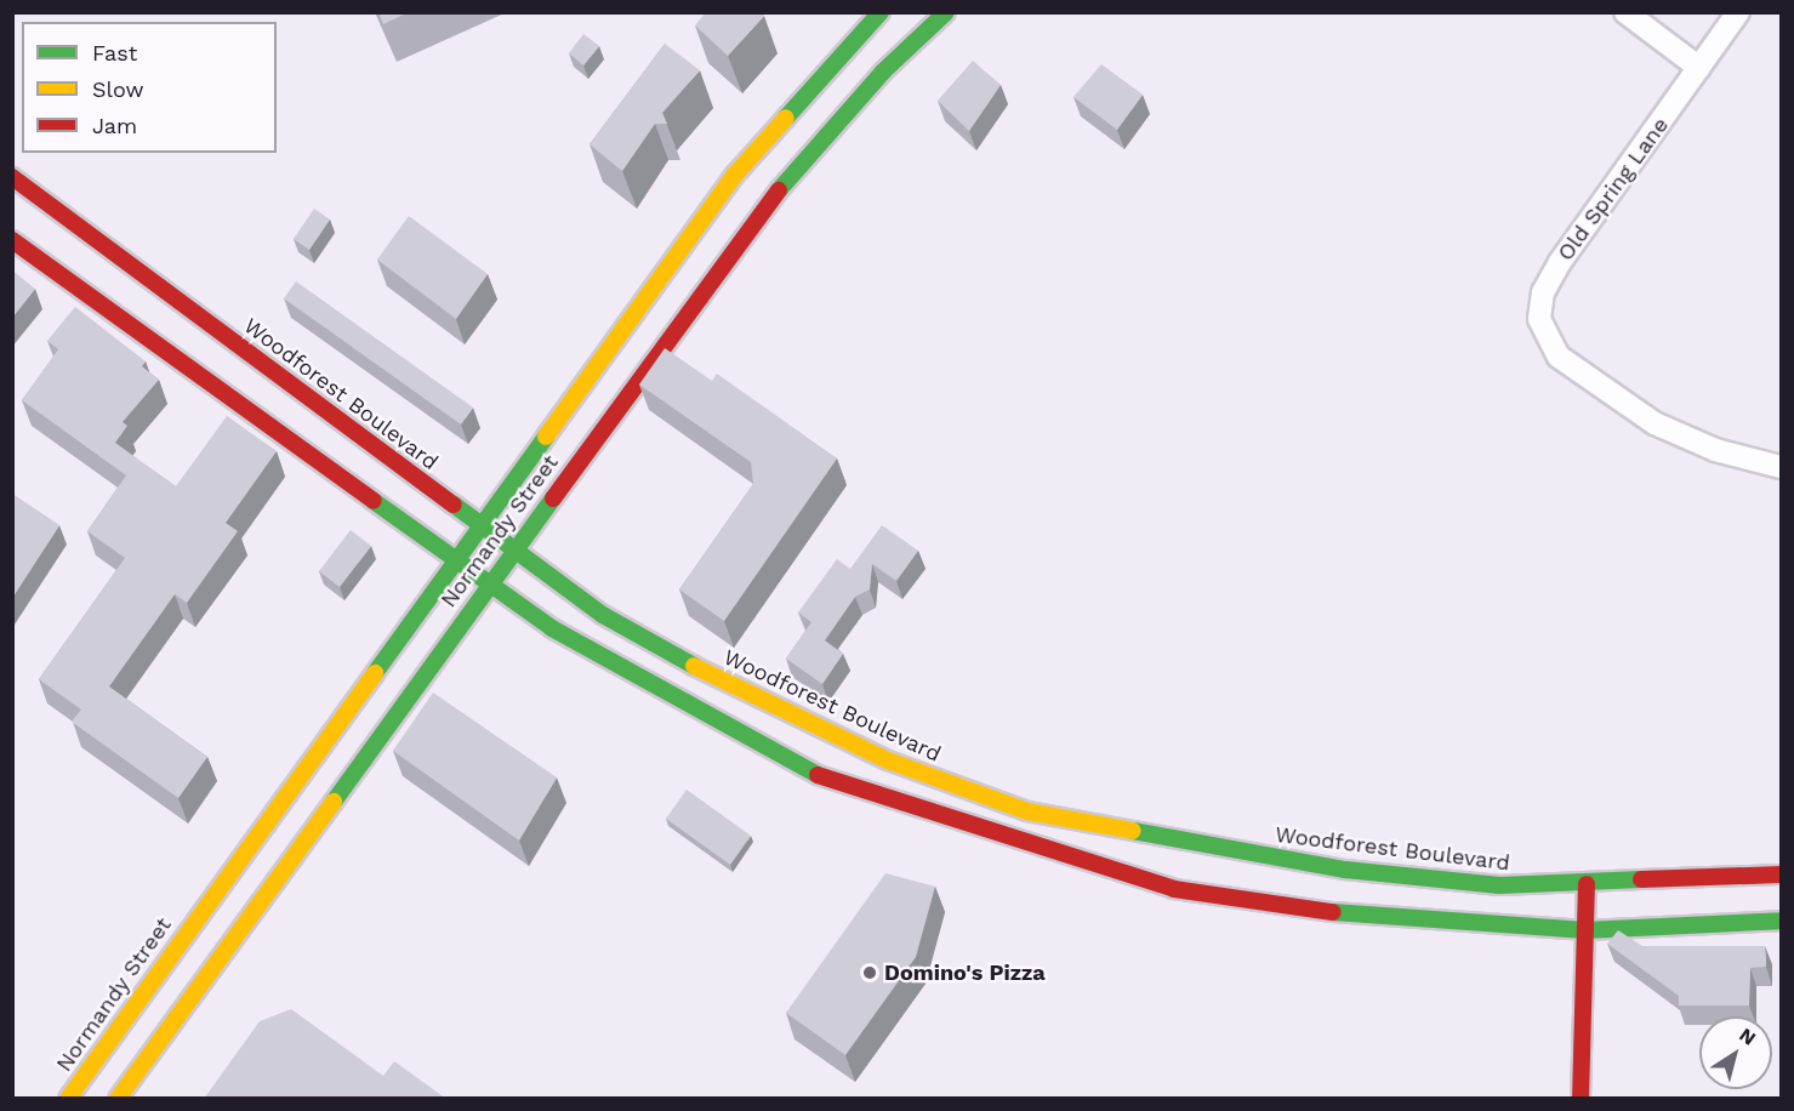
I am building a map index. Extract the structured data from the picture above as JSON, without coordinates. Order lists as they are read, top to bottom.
{
  "streets": {
    "main road": ["Woodforest Boulevard", "Normandy Street"],
    "street": ["Old Spring Lane"]
  },
  "crossings": [
    ["Woodforest Boulevard", "Normandy Street"]
  ],
  "places": ["Domino's Pizza"],
  "legend": ["Fast", "Slow", "Jam"],
  "north": "top right"
}
